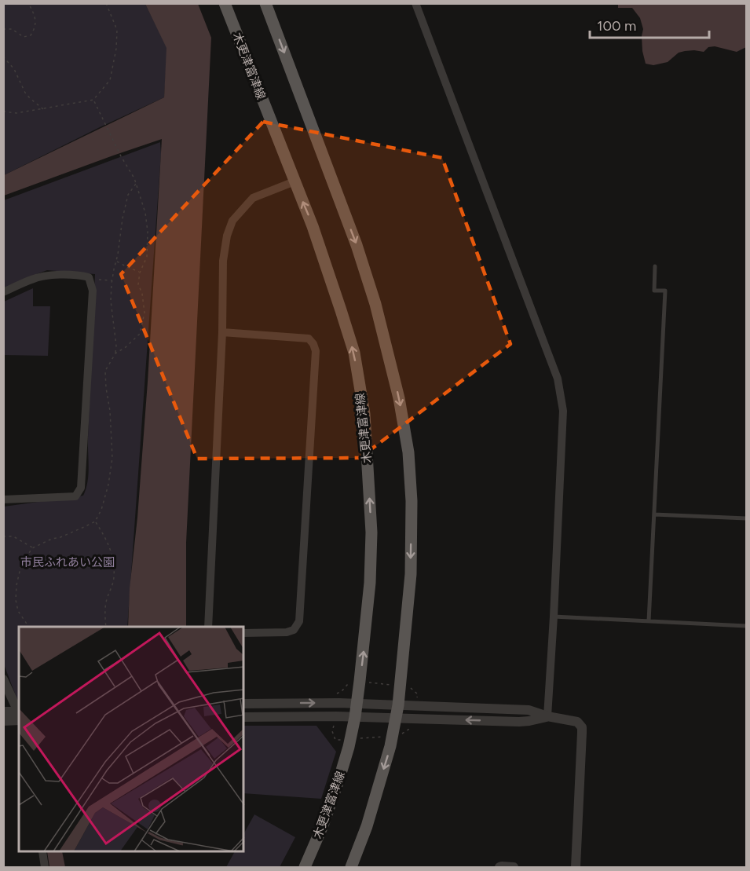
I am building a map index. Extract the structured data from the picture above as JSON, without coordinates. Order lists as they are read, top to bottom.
{
  "streets": {
    "main road": ["木更津富津線"]
  },
  "parks": ["市民ふれあい公園"],
  "scale_bar": "100 m"
}
